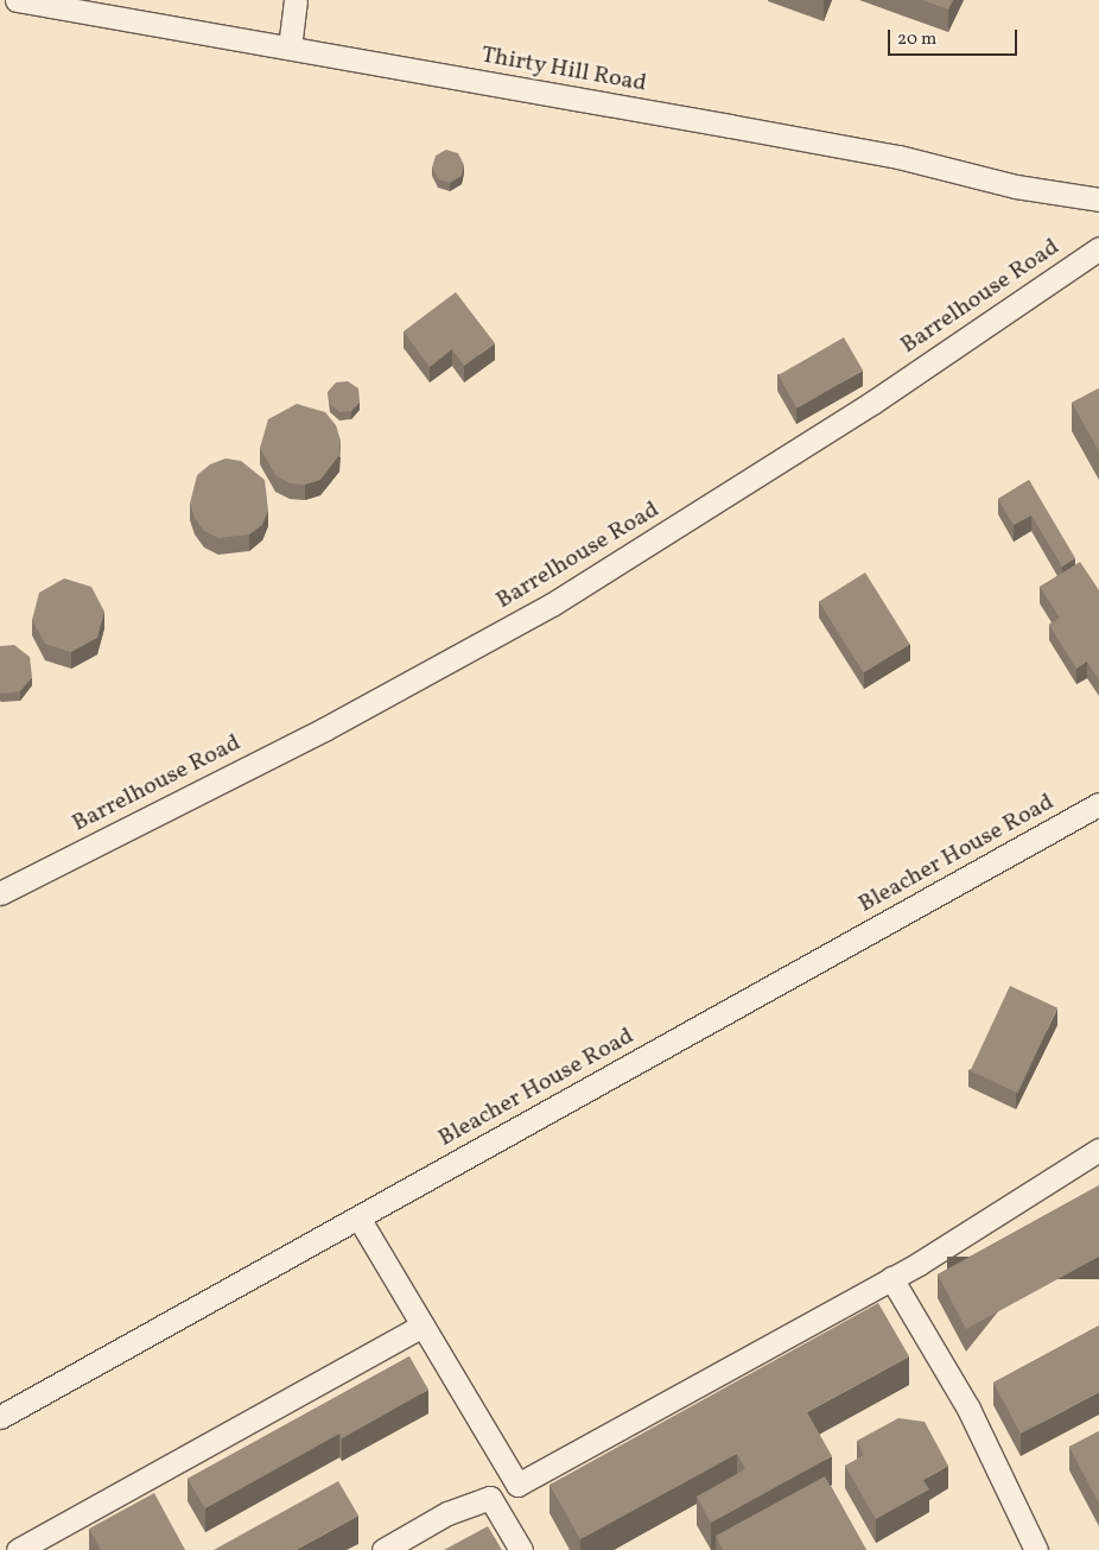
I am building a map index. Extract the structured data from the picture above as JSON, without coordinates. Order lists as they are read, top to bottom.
{
  "streets": {
    "lane": ["Thirty Hill Road", "Barrelhouse Road", "Bleacher House Road"]
  },
  "scale_bar": "20 m"
}
